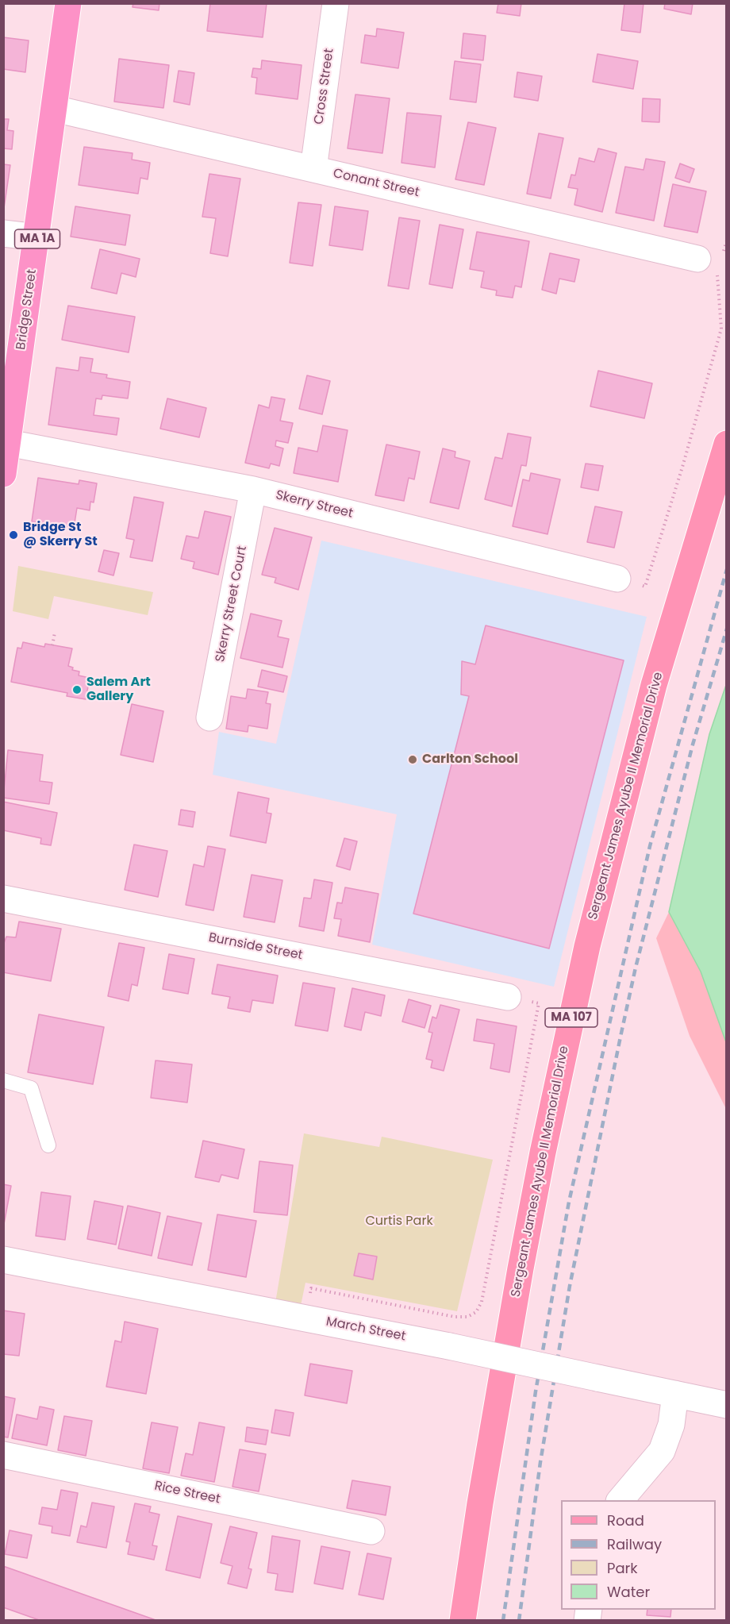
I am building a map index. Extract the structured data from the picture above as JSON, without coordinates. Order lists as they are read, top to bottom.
{
  "streets": {
    "highway": ["MA 1A", "Bridge Street"],
    "main road": ["Sergeant James Ayube II Memorial Drive", "MA 107"],
    "street": [
      "Cross Street",
      "Conant Street",
      "Skerry Street",
      "Skerry Street Court",
      "Burnside Street",
      "March Street",
      "Rice Street"
    ]
  },
  "crossings": [
    ["Cross Street", "Conant Street"],
    ["Conant Street", "Bridge Street"],
    ["Bridge Street", "Skerry Street"],
    ["Skerry Street", "Skerry Street Court"]
  ],
  "parks": ["Curtis Park"],
  "places": ["Bridge St @ Skerry St", "Salem Art Gallery", "Carlton School"],
  "legend": [
    "Road",
    "Railway",
    "Park",
    "Water"
  ]
}
